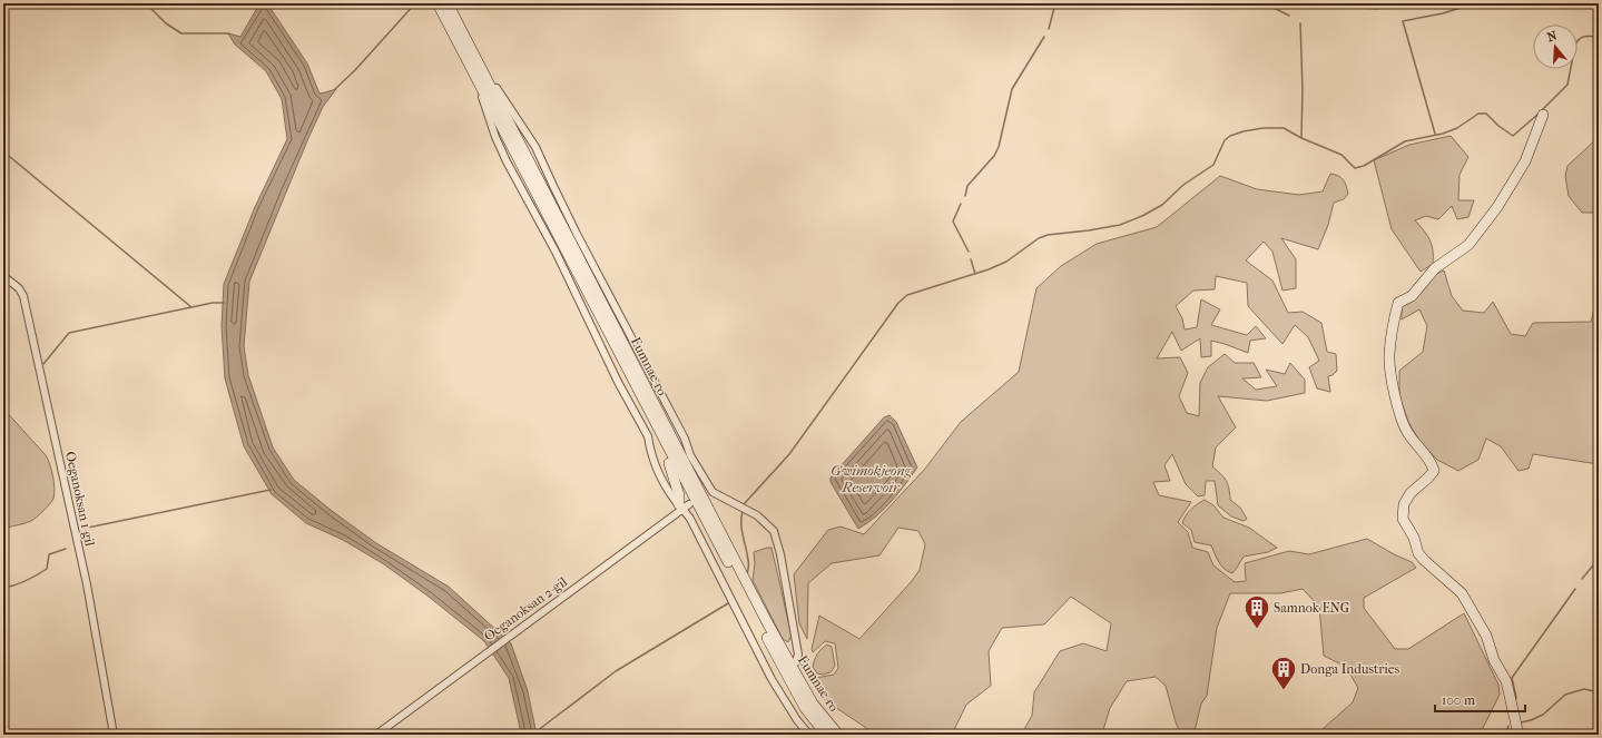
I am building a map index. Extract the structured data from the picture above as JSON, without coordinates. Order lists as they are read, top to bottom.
{
  "streets": {
    "street": ["Eumnae-ro", "Oeganoksan 1-gil", "Oeganoksan 2-gil"]
  },
  "crossings": [
    ["Eumnae-ro", "Oeganoksan 2-gil"]
  ],
  "water": ["Gwimokjeong Reservoir"],
  "places": {
    "building": ["Samnok ENG", "Donga Industries"]
  },
  "scale_bar": "100 m",
  "north": "top"
}
